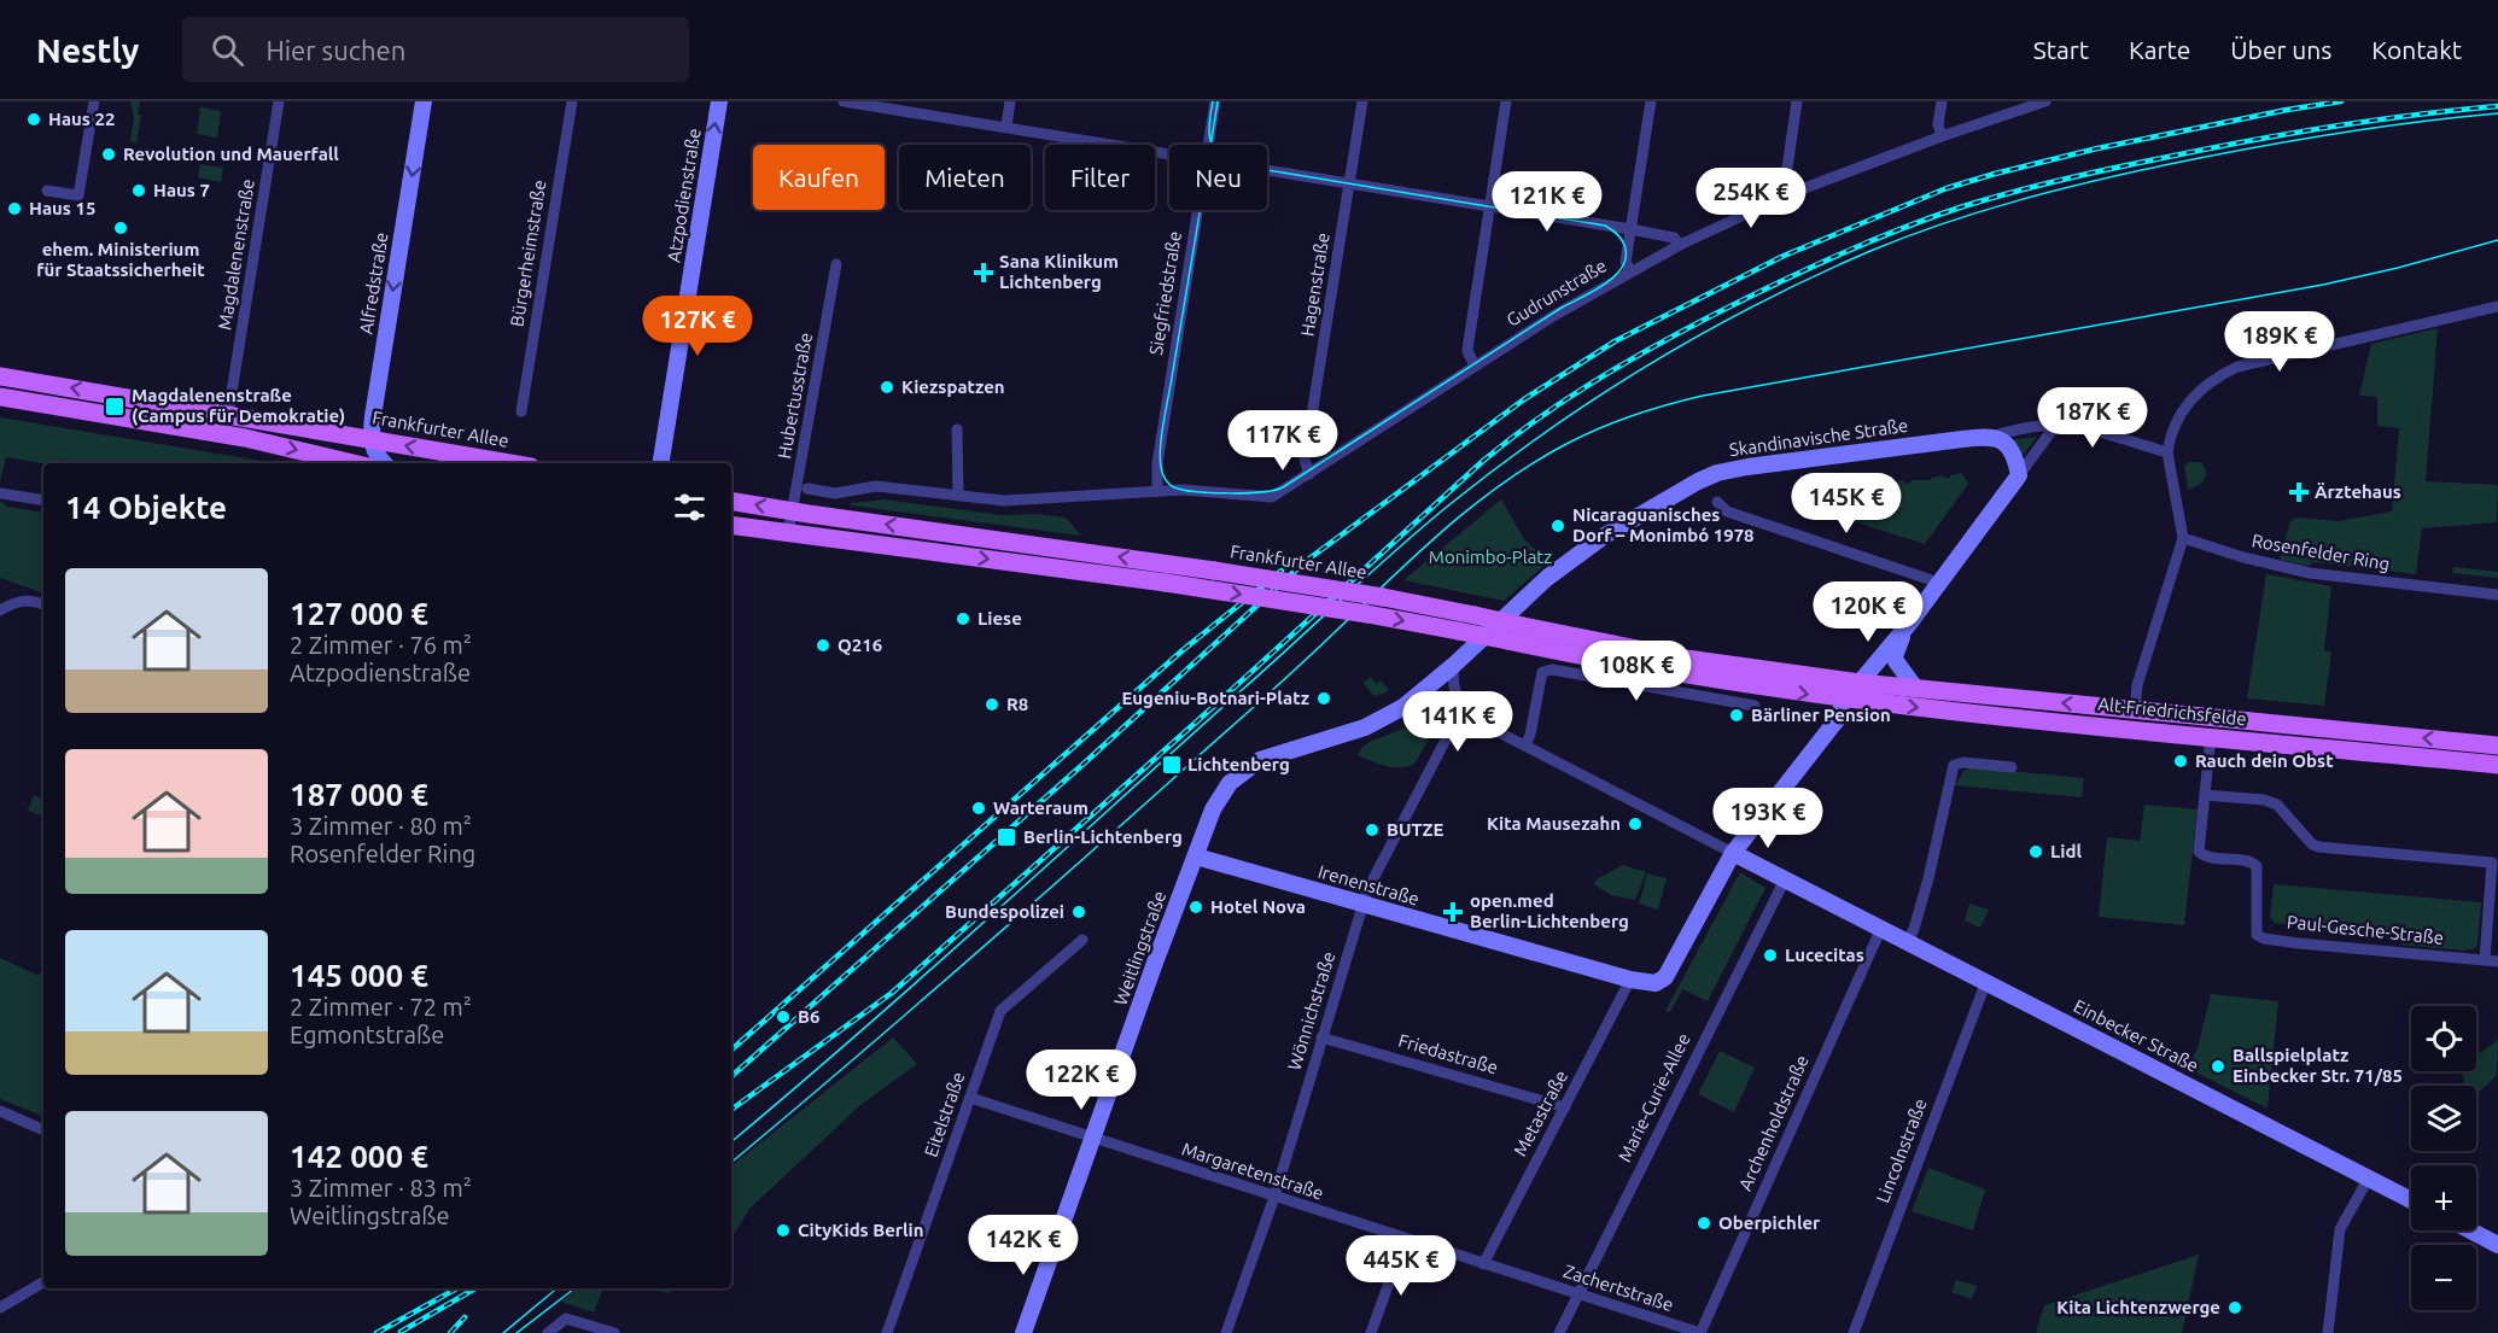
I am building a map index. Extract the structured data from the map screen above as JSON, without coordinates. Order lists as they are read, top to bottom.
{
  "streets": {
    "main road": ["Frankfurter Allee", "Alt-Friedrichsfelde"],
    "street": [
      "Atzpodienstraße",
      "Bürgerheimstraße",
      "Magdalenenstraße",
      "Alfredstraße",
      "Hagenstraße",
      "Siegfriedstraße",
      "Gudrunstraße",
      "Hubertusstraße",
      "Skandinavische Straße",
      "Rosenfelder Ring",
      "Irenenstraße",
      "Paul-Gesche-Straße",
      "Weitlingstraße",
      "Wönnichstraße",
      "Einbecker Straße",
      "Friedastraße",
      "Marie-Curie-Allee",
      "Metastraße",
      "Eitelstraße",
      "Archenholdstraße",
      "Lincolnstraße",
      "Margaretenstraße",
      "Zachertstraße"
    ]
  },
  "crossings": [
    ["Magdalenenstraße", "Frankfurter Allee"],
    ["Alfredstraße", "Frankfurter Allee"],
    ["Hagenstraße", "Gudrunstraße"],
    ["Hubertusstraße", "Frankfurter Allee"],
    ["Frankfurter Allee", "Alt-Friedrichsfelde"],
    ["Skandinavische Straße", "Weitlingstraße"],
    ["Skandinavische Straße", "Einbecker Straße"],
    ["Alt-Friedrichsfelde", "Paul-Gesche-Straße"],
    ["Irenenstraße", "Weitlingstraße"],
    ["Irenenstraße", "Wönnichstraße"],
    ["Irenenstraße", "Einbecker Straße"],
    ["Irenenstraße", "Metastraße"],
    ["Weitlingstraße", "Einbecker Straße"],
    ["Weitlingstraße", "Margaretenstraße"],
    ["Wönnichstraße", "Einbecker Straße"],
    ["Wönnichstraße", "Friedastraße"],
    ["Wönnichstraße", "Margaretenstraße"],
    ["Einbecker Straße", "Marie-Curie-Allee"],
    ["Einbecker Straße", "Archenholdstraße"],
    ["Einbecker Straße", "Lincolnstraße"],
    ["Friedastraße", "Metastraße"],
    ["Marie-Curie-Allee", "Zachertstraße"],
    ["Metastraße", "Margaretenstraße"],
    ["Eitelstraße", "Margaretenstraße"],
    ["Archenholdstraße", "Zachertstraße"],
    ["Margaretenstraße", "Zachertstraße"]
  ],
  "one_way": ["Atzpodienstraße", "Alfredstraße"],
  "parks": ["Monimbo-Platz"],
  "places": {
    "other": [
      "Haus 22",
      "Revolution und Mauerfall",
      "Haus 7",
      "Haus 15",
      "ehem. Ministerium für Staatssicherheit",
      "Kiezspatzen",
      "Nicaraguanisches Dorf – Monimbó 1978",
      "Liese",
      "Q216",
      "Eugeniu-Botnari-Platz",
      "R8",
      "Bärliner Pension",
      "Rauch dein Obst",
      "Warteraum",
      "Kita Mausezahn",
      "BUTZE",
      "Lidl",
      "Hotel Nova",
      "Bundespolizei",
      "Lucecitas",
      "B6",
      "Ballspielplatz Einbecker Str. 71/85",
      "Oberpichler",
      "CityKids Berlin",
      "Kita Lichtenzwerge"
    ],
    "health": ["Sana Klinikum Lichtenberg", "Ärztehaus", "open.med Berlin-Lichtenberg"],
    "transit": ["Magdalenenstraße (Campus für Demokratie)", "Lichtenberg", "Berlin-Lichtenberg"]
  },
  "page": {
    "header": "Nestly",
    "search": "Hier suchen",
    "nav": [
      "Start",
      "Karte",
      "Über uns",
      "Kontakt"
    ],
    "chip": [
      "Kaufen",
      "Mieten",
      "Filter",
      "Neu"
    ],
    "price": [
      "254K €",
      "121K €",
      "127K €",
      "189K €",
      "187K €",
      "117K €",
      "145K €",
      "120K €",
      "108K €",
      "141K €",
      "193K €",
      "122K €",
      "142K €",
      "445K €"
    ],
    "heading": "14 Objekte",
    "list": [
      {
        "name": "127 000 €",
        "note": "2 Zimmer · 76 m² · Atzpodienstraße"
      },
      {
        "name": "187 000 €",
        "note": "3 Zimmer · 80 m² · Rosenfelder Ring"
      },
      {
        "name": "145 000 €",
        "note": "2 Zimmer · 72 m² · Egmontstraße"
      },
      {
        "name": "142 000 €",
        "note": "3 Zimmer · 83 m² · Weitlingstraße"
      }
    ],
    "map_buttons": ["+", "−"]
  }
}
